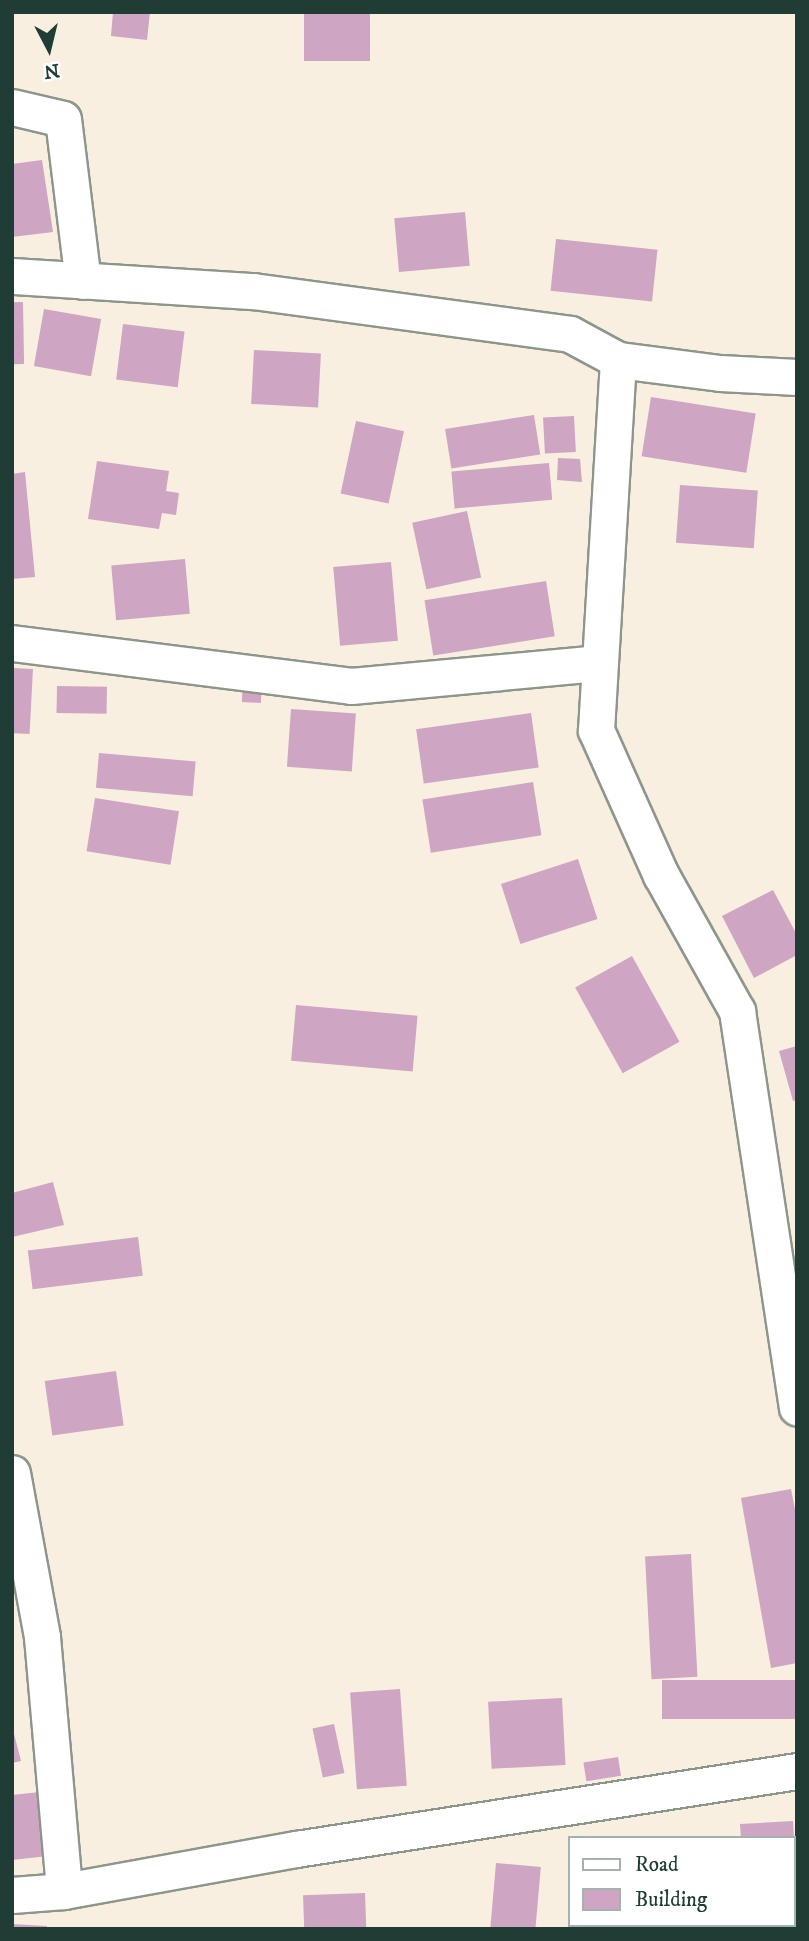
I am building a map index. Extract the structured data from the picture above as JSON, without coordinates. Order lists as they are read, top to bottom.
{
  "legend": ["Road", "Building"],
  "north": "bottom"
}
